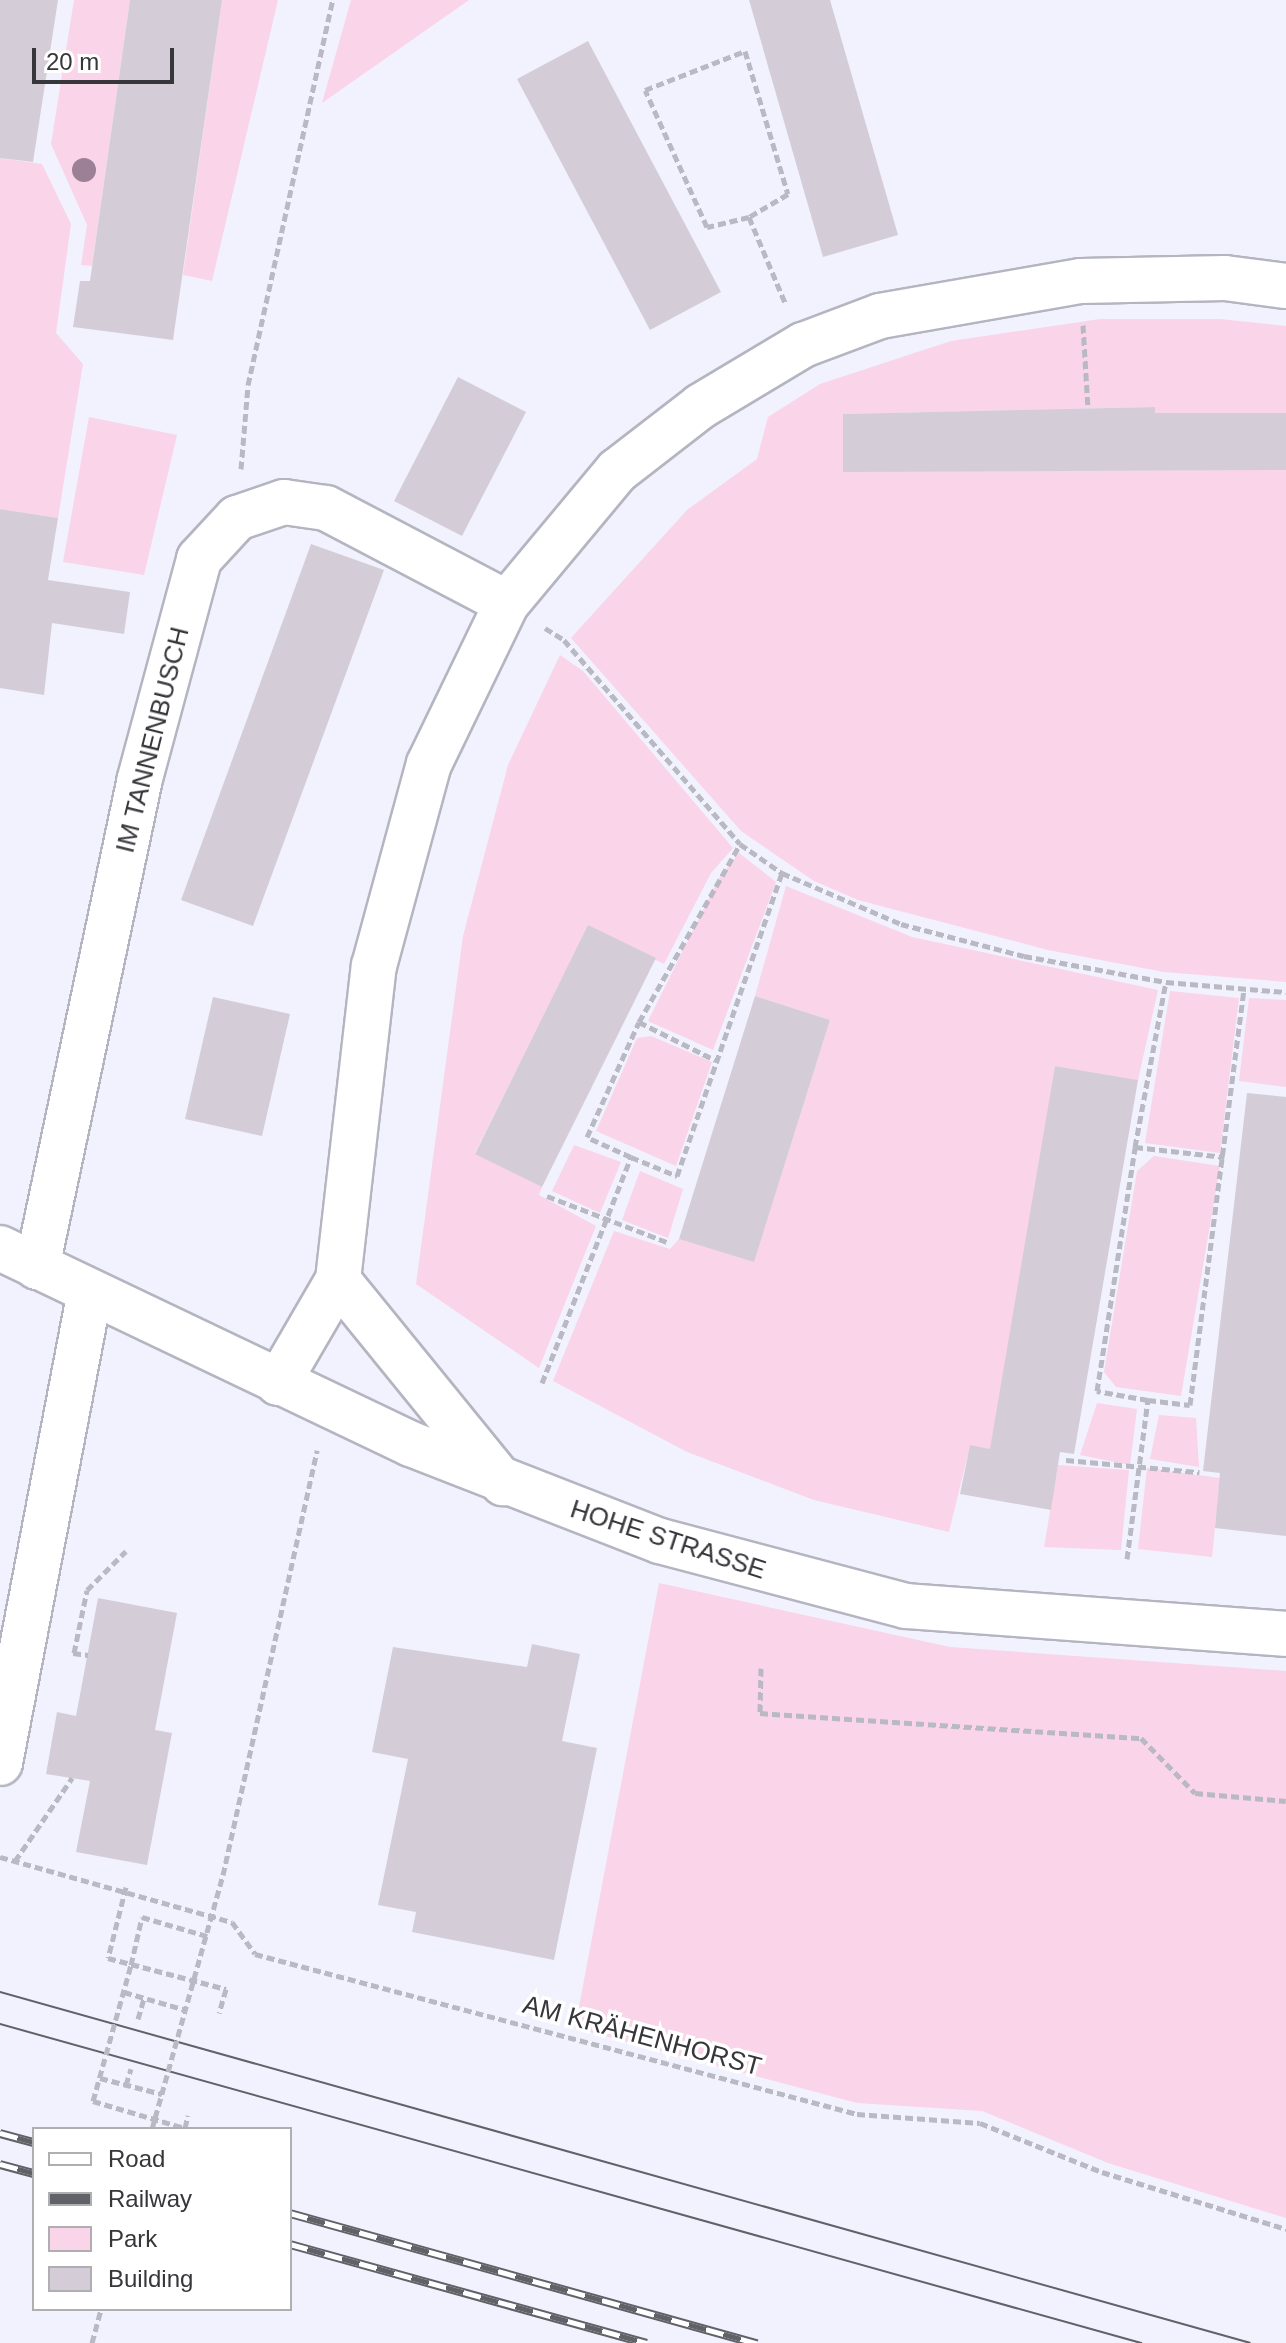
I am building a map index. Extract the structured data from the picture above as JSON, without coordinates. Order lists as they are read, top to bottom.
{
  "streets": {
    "street": ["IM TANNENBUSCH", "HOHE STRASSE"],
    "path": ["AM KRÄHENHORST"]
  },
  "crossings": [
    ["IM TANNENBUSCH", "HOHE STRASSE"]
  ],
  "legend": [
    "Road",
    "Railway",
    "Park",
    "Building"
  ],
  "scale_bar": "20 m"
}
